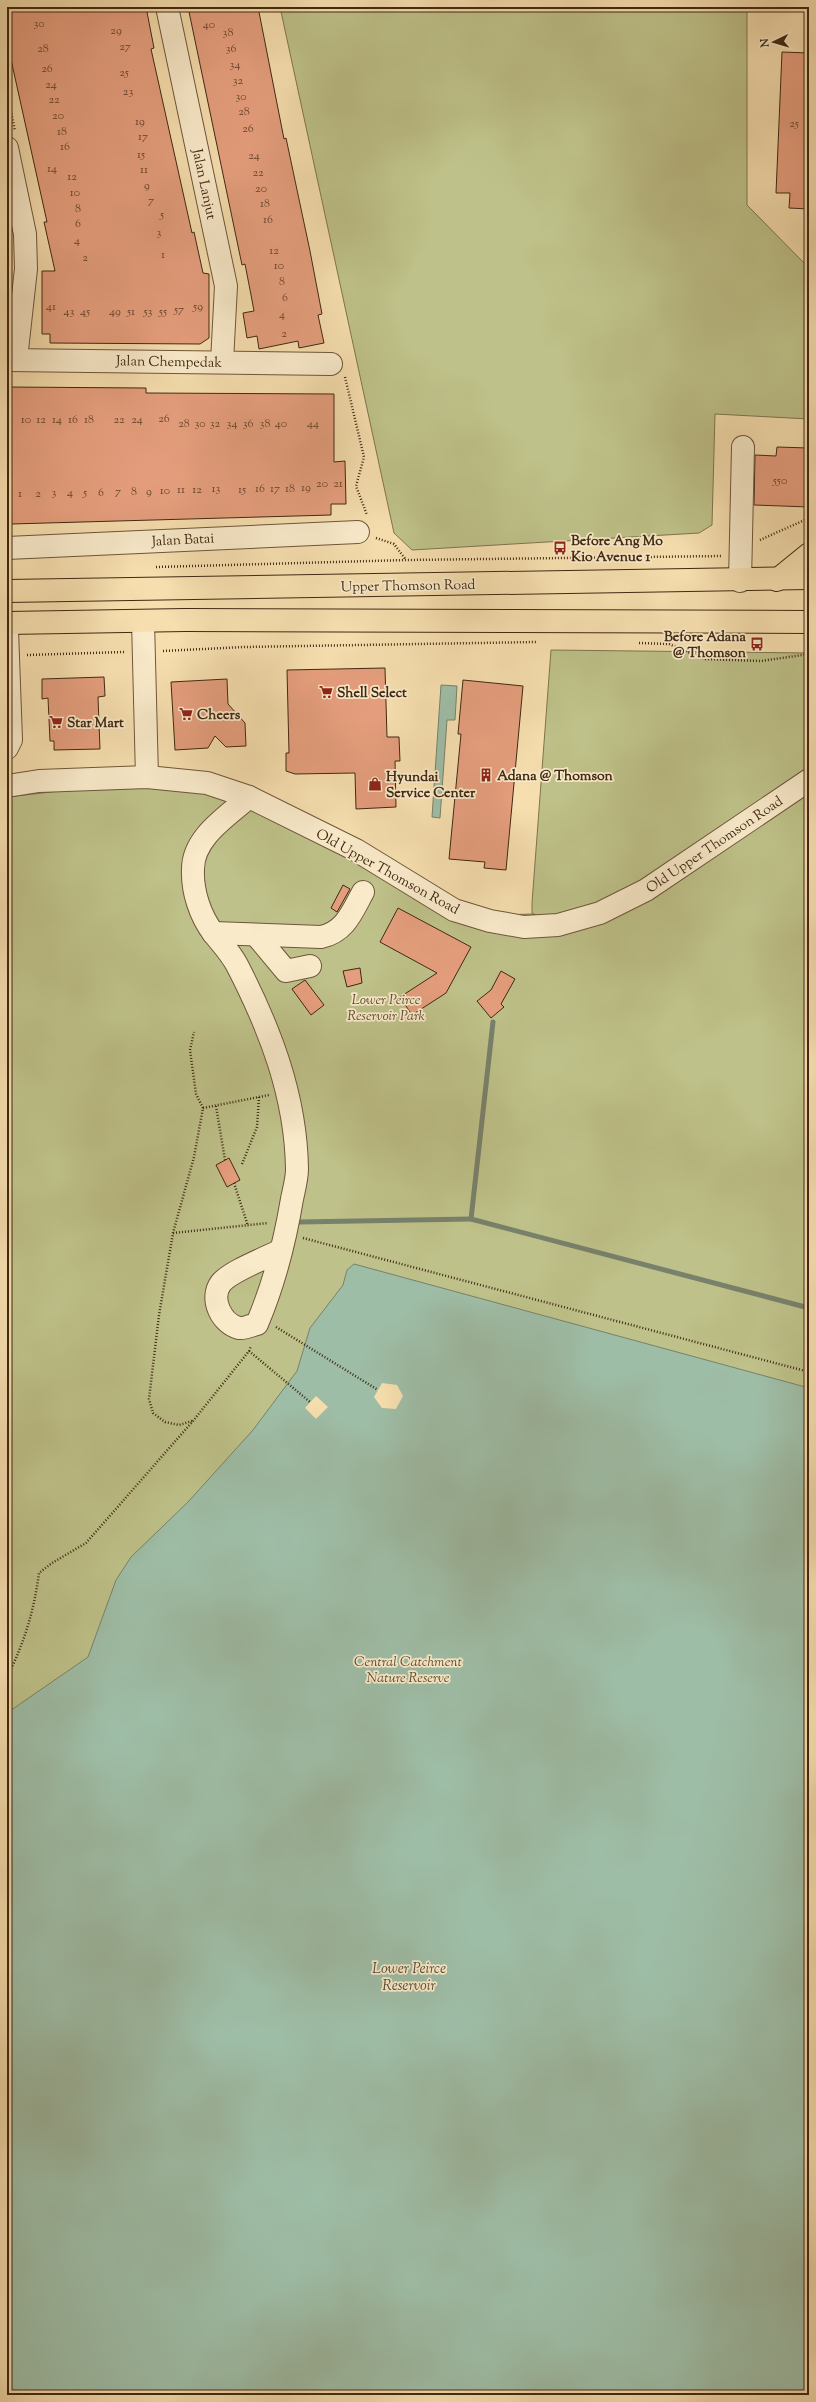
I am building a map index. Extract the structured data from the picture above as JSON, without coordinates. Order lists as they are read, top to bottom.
{
  "streets": {
    "main road": ["Upper Thomson Road"],
    "street": [
      "Jalan Lanjut",
      "Jalan Chempedak",
      "Jalan Batai",
      "Old Upper Thomson Road"
    ]
  },
  "crossings": [
    ["Jalan Lanjut", "Jalan Chempedak"]
  ],
  "water": ["Lower Peirce Reservoir"],
  "parks": ["Lower Peirce Reservoir Park", "Central Catchment Nature Reserve"],
  "places": {
    "bus stop": ["Before Ang Mo Kio Avenue 1", "Before Adana @ Thomson"],
    "supermarket": ["Shell Select", "Cheers", "Star Mart"],
    "building": ["Adana @ Thomson"],
    "shop": ["Hyundai Service Center"]
  },
  "house_numbers": [
    "30",
    "40",
    "29",
    "38",
    "27",
    "28",
    "36",
    "34",
    "26",
    "25",
    "32",
    "24",
    "23",
    "30",
    "22",
    "28",
    "20",
    "19",
    "25",
    "26",
    "18",
    "17",
    "16",
    "15",
    "24",
    "14",
    "11",
    "22",
    "12",
    "9",
    "20",
    "10",
    "7",
    "18",
    "8",
    "5",
    "16",
    "6",
    "3",
    "4",
    "12",
    "1",
    "2",
    "10",
    "8",
    "6",
    "41",
    "59",
    "57",
    "43",
    "45",
    "49",
    "51",
    "53",
    "55",
    "4",
    "2",
    "26",
    "10",
    "12",
    "14",
    "16",
    "18",
    "22",
    "24",
    "28",
    "30",
    "32",
    "34",
    "36",
    "38",
    "40",
    "44",
    "550",
    "20",
    "21",
    "19",
    "13",
    "16",
    "17",
    "18",
    "11",
    "12",
    "15",
    "10",
    "7",
    "8",
    "9",
    "3",
    "4",
    "5",
    "6",
    "1",
    "2"
  ],
  "north": "left"
}
